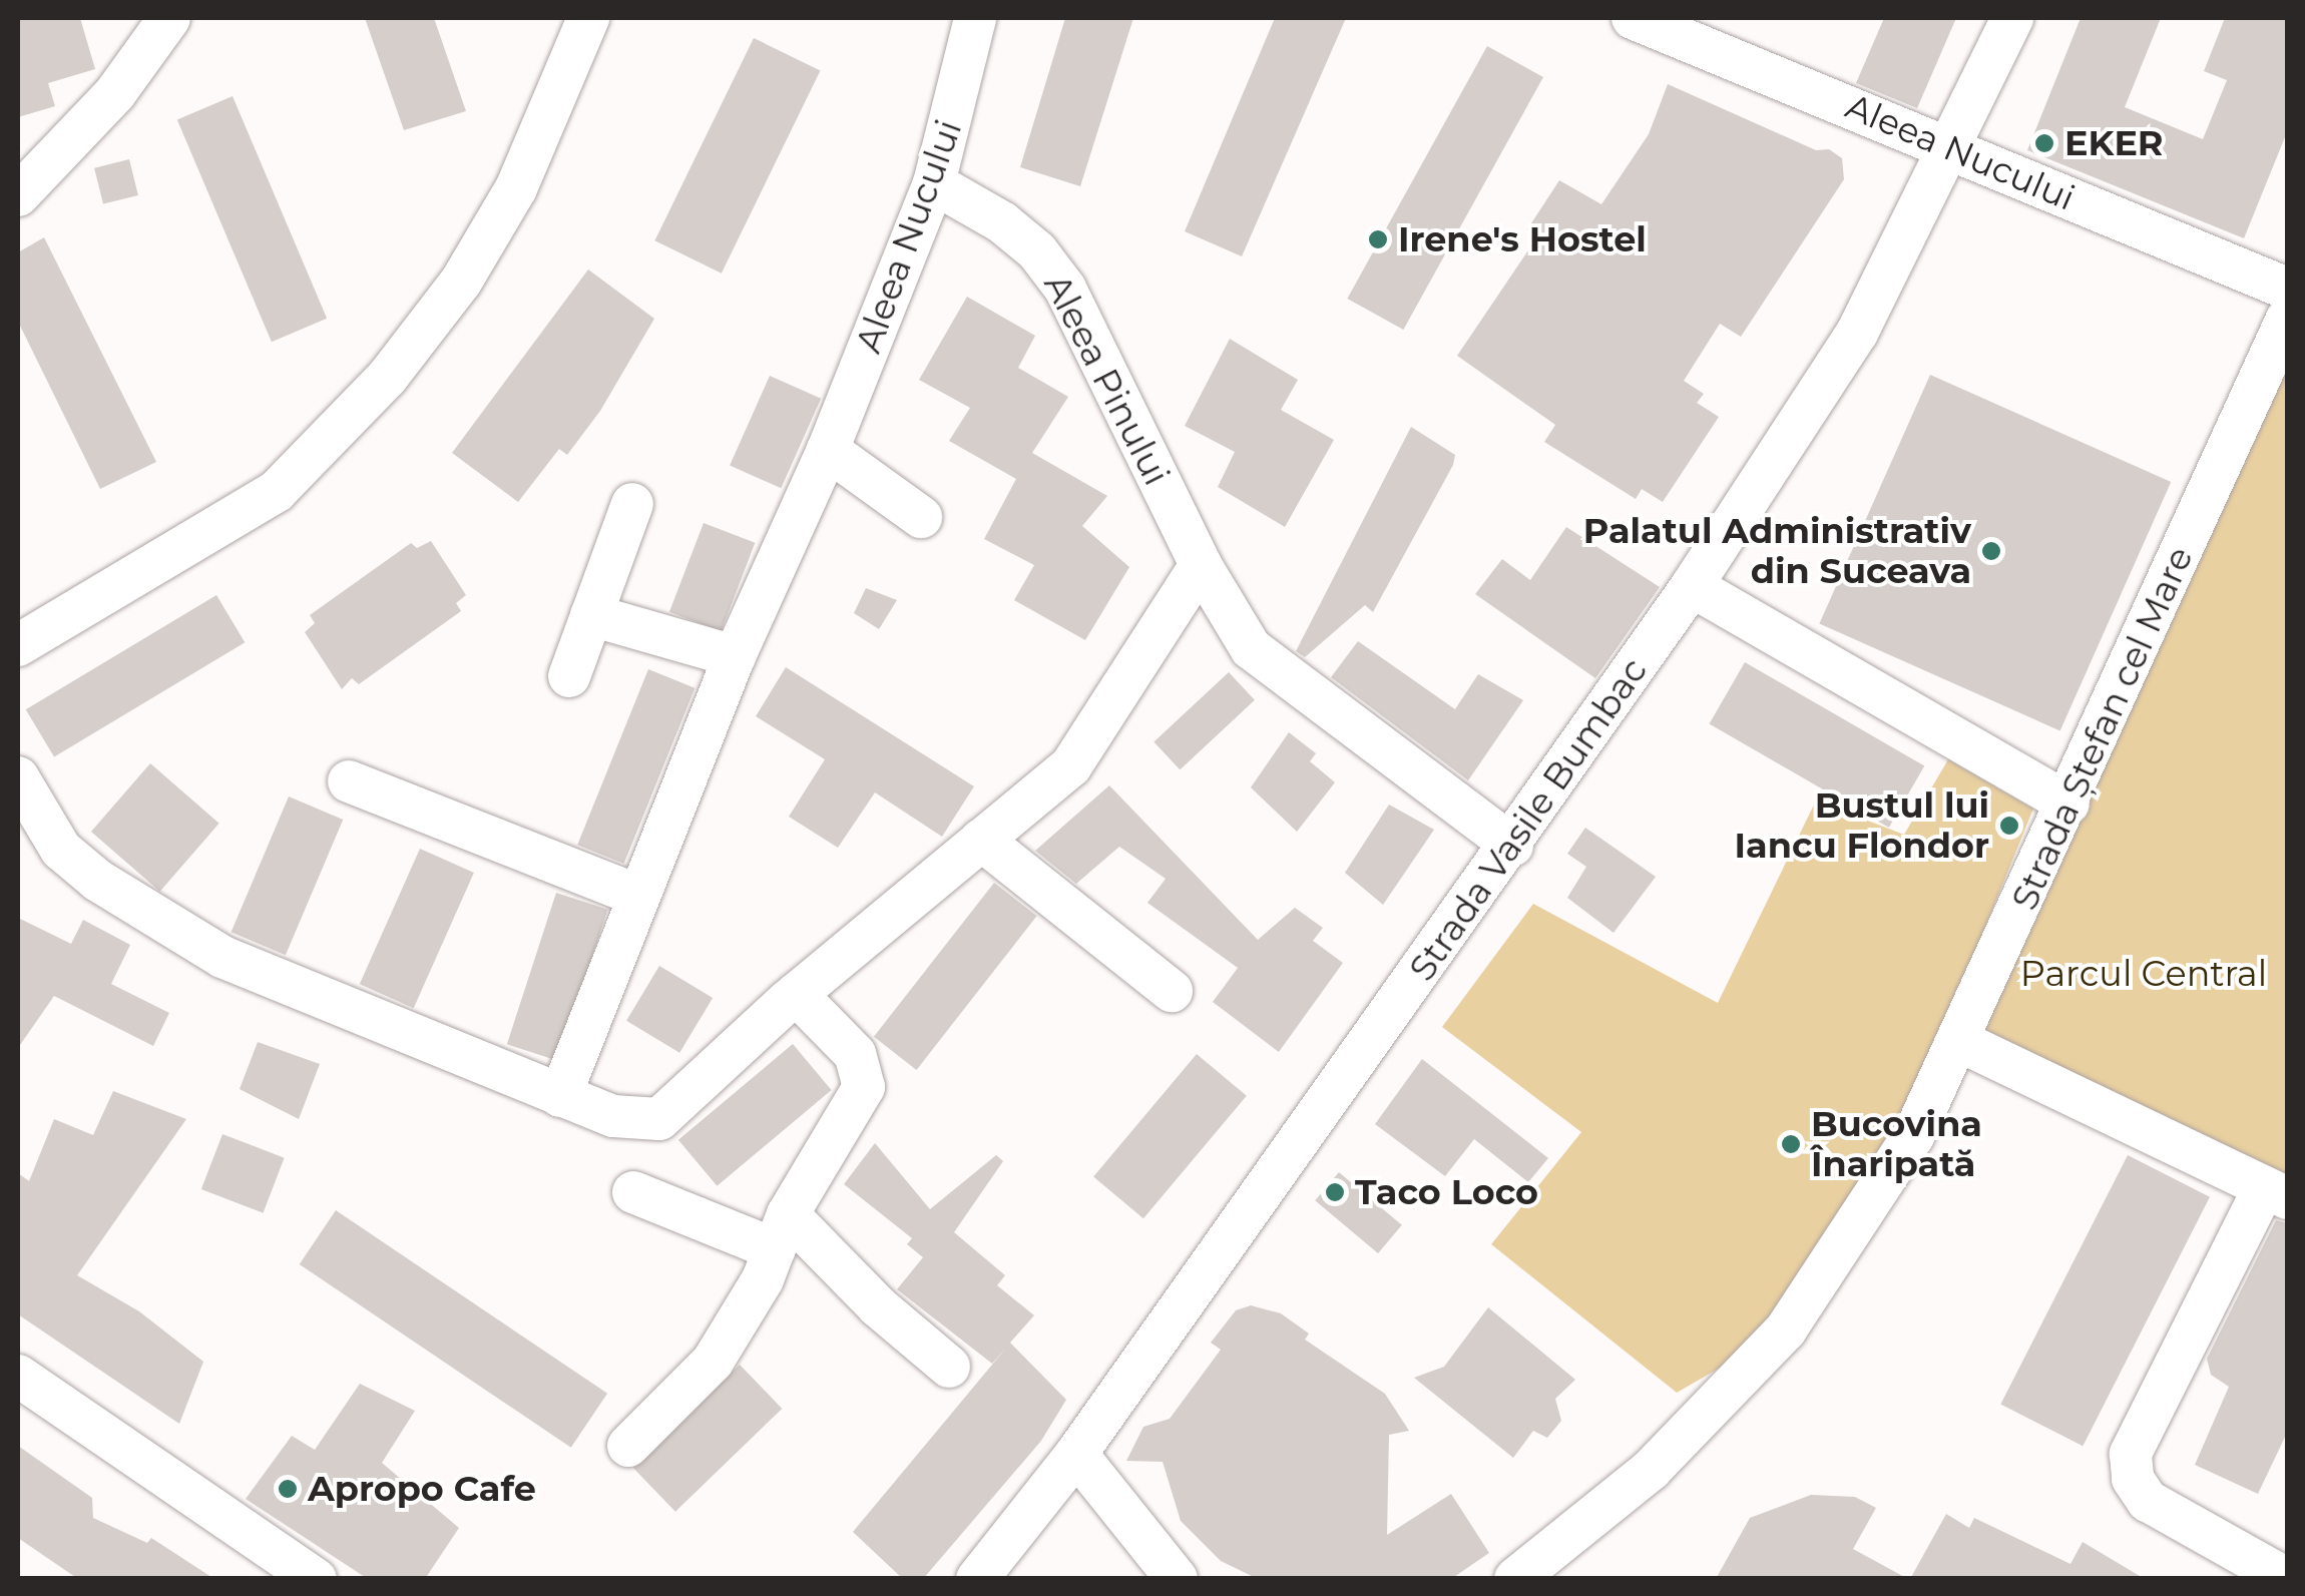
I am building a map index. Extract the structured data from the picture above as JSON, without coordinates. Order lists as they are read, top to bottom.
{
  "streets": {
    "street": [
      "Aleea Nucului",
      "Aleea Pinului",
      "Strada Ștefan cel Mare",
      "Strada Vasile Bumbac"
    ]
  },
  "crossings": [
    ["Aleea Nucului", "Aleea Pinului"],
    ["Aleea Nucului", "Strada Vasile Bumbac"],
    ["Aleea Pinului", "Strada Vasile Bumbac"]
  ],
  "parks": ["Parcul Central"],
  "places": [
    "EKER",
    "Irene's Hostel",
    "Palatul Administrativ din Suceava",
    "Bustul lui Iancu Flondor",
    "Bucovina Înaripată",
    "Taco Loco",
    "Apropo Cafe"
  ]
}
